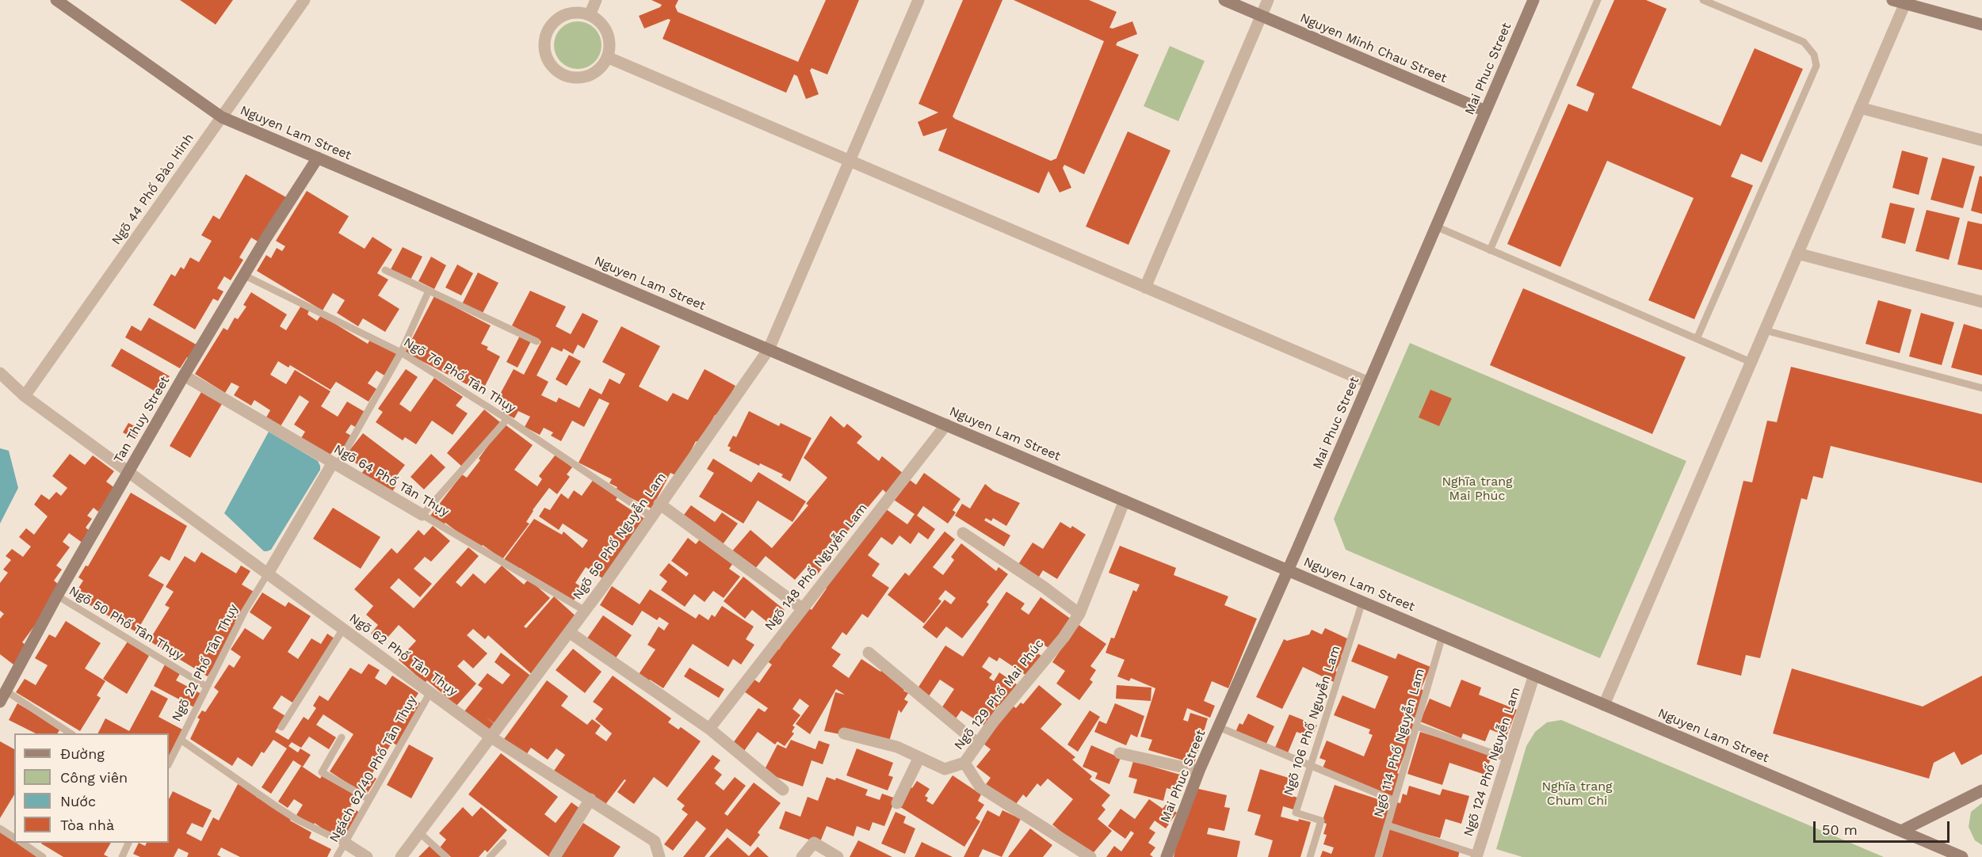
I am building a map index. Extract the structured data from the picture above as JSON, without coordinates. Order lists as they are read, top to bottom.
{
  "streets": {
    "street": [
      "Nguyen Minh Chau Street",
      "Mai Phuc Street",
      "Nguyen Lam Street",
      "Ngõ 44 Phố Đào Hinh",
      "Tan Thuy Street",
      "Ngõ 64 Phố Tân Thụy",
      "Ngõ 56 Phố Nguyễn Lam",
      "Ngõ 148 Phố Nguyễn Lam",
      "Ngõ 62 Phố Tân Thụy",
      "Ngõ 129 Phố Mai Phúc",
      "Ngõ 124 Phố Nguyễn Lam"
    ],
    "lane": [
      "Ngõ 76 Phố Tân Thụy",
      "Ngõ 50 Phố Tân Thụy",
      "Ngõ 22 Phố Tân Thụy",
      "Ngõ 106 Phố Nguyễn Lam",
      "Ngõ 114 Phố Nguyễn Lam",
      "Ngách 62/40 Phố Tân Thụy"
    ]
  },
  "crossings": [
    ["Nguyen Minh Chau Street", "Mai Phuc Street"],
    ["Mai Phuc Street", "Nguyen Lam Street"],
    ["Nguyen Lam Street", "Ngõ 44 Phố Đào Hinh"],
    ["Nguyen Lam Street", "Tan Thuy Street"],
    ["Nguyen Lam Street", "Ngõ 56 Phố Nguyễn Lam"],
    ["Nguyen Lam Street", "Ngõ 148 Phố Nguyễn Lam"],
    ["Nguyen Lam Street", "Ngõ 129 Phố Mai Phúc"],
    ["Nguyen Lam Street", "Ngõ 106 Phố Nguyễn Lam"],
    ["Nguyen Lam Street", "Ngõ 114 Phố Nguyễn Lam"],
    ["Nguyen Lam Street", "Ngõ 124 Phố Nguyễn Lam"],
    ["Ngõ 44 Phố Đào Hinh", "Ngõ 62 Phố Tân Thụy"],
    ["Ngõ 76 Phố Tân Thụy", "Tan Thuy Street"],
    ["Ngõ 76 Phố Tân Thụy", "Ngõ 56 Phố Nguyễn Lam"],
    ["Tan Thuy Street", "Ngõ 64 Phố Tân Thụy"],
    ["Tan Thuy Street", "Ngõ 50 Phố Tân Thụy"],
    ["Tan Thuy Street", "Ngõ 62 Phố Tân Thụy"],
    ["Ngõ 64 Phố Tân Thụy", "Ngõ 56 Phố Nguyễn Lam"],
    ["Ngõ 56 Phố Nguyễn Lam", "Ngõ 62 Phố Tân Thụy"],
    ["Ngõ 50 Phố Tân Thụy", "Ngõ 22 Phố Tân Thụy"],
    ["Ngõ 62 Phố Tân Thụy", "Ngõ 22 Phố Tân Thụy"],
    ["Ngõ 62 Phố Tân Thụy", "Ngách 62/40 Phố Tân Thụy"]
  ],
  "parks": ["Nghĩa trang Mai Phúc", "Nghĩa trang Chum Chi"],
  "legend": [
    "Đường",
    "Công viên",
    "Nước",
    "Tòa nhà"
  ],
  "scale_bar": "50 m"
}
